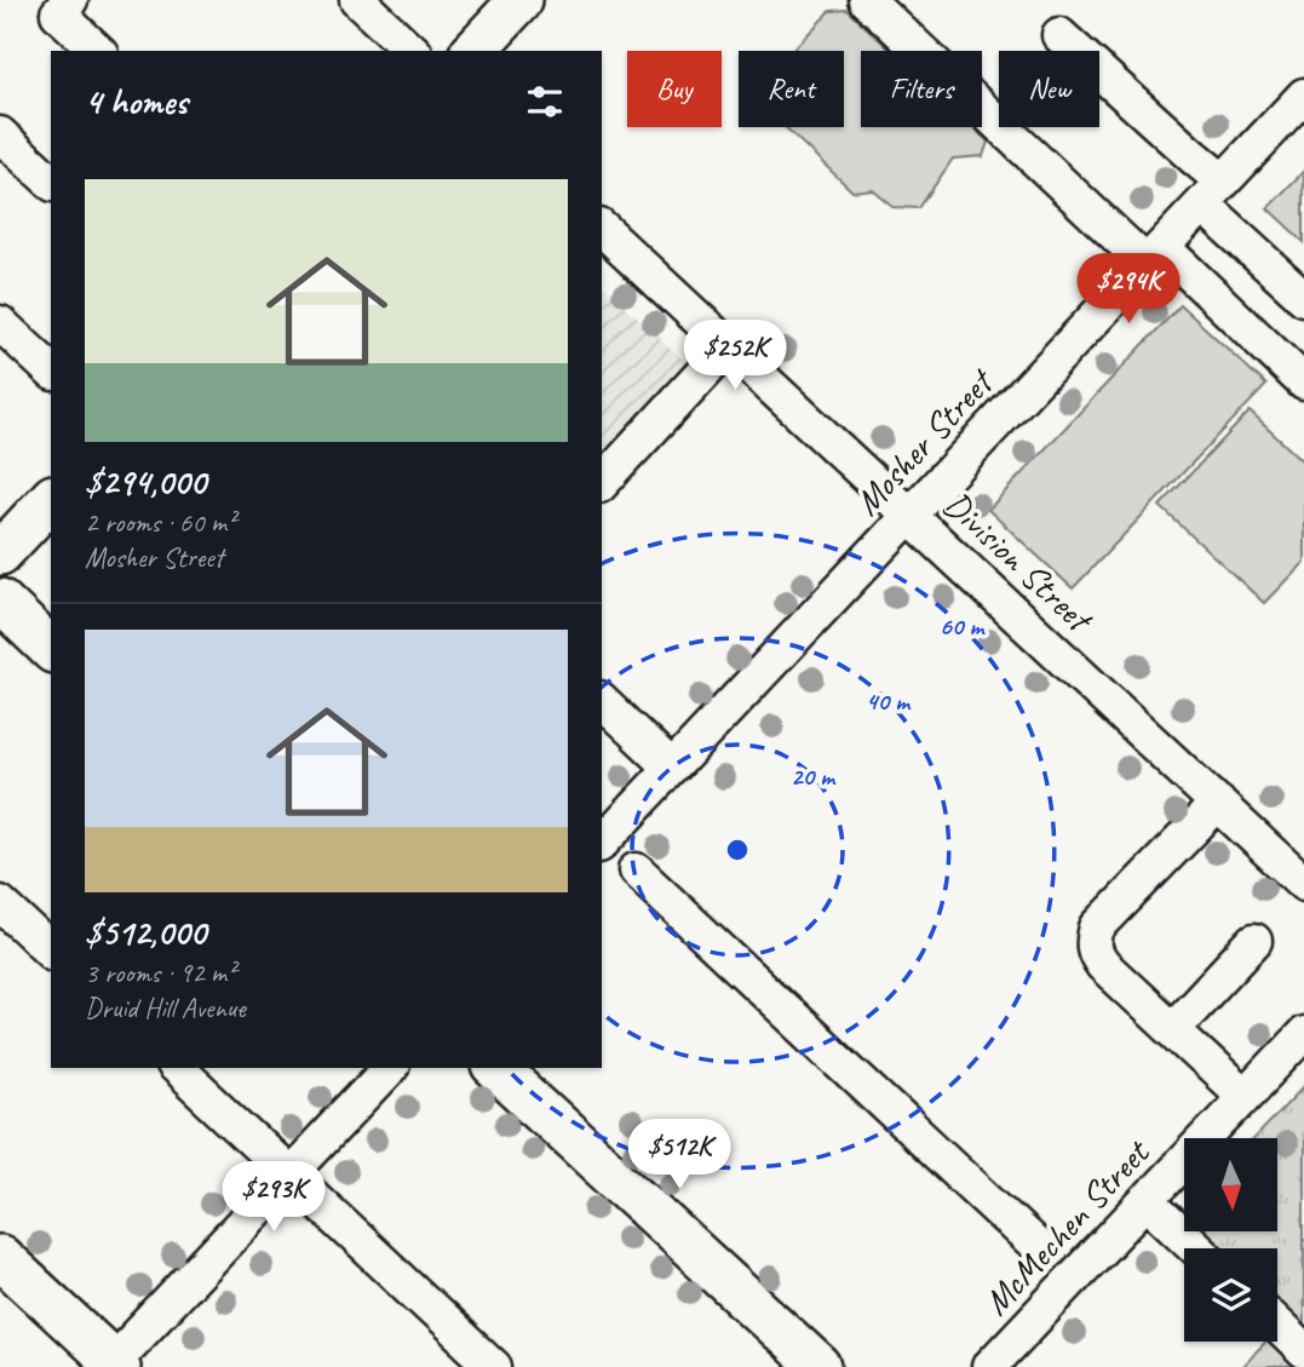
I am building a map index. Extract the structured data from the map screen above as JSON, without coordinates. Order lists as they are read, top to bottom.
{
  "streets": {
    "street": ["Mosher Street", "Division Street", "McMechen Street"]
  },
  "crossings": [
    ["Mosher Street", "Division Street"]
  ],
  "north": "bottom",
  "page": {
    "chip": [
      "Buy",
      "Rent",
      "Filters",
      "New"
    ],
    "heading": "4 homes",
    "list": [
      {
        "name": "$294,000",
        "note": "2 rooms · 60 m² · Mosher Street"
      },
      {
        "name": "$512,000",
        "note": "3 rooms · 92 m² · Druid Hill Avenue"
      }
    ],
    "price": [
      "$294K",
      "$252K",
      "$512K",
      "$293K"
    ]
  },
  "rings": ["60 m", "40 m", "20 m"]
}
